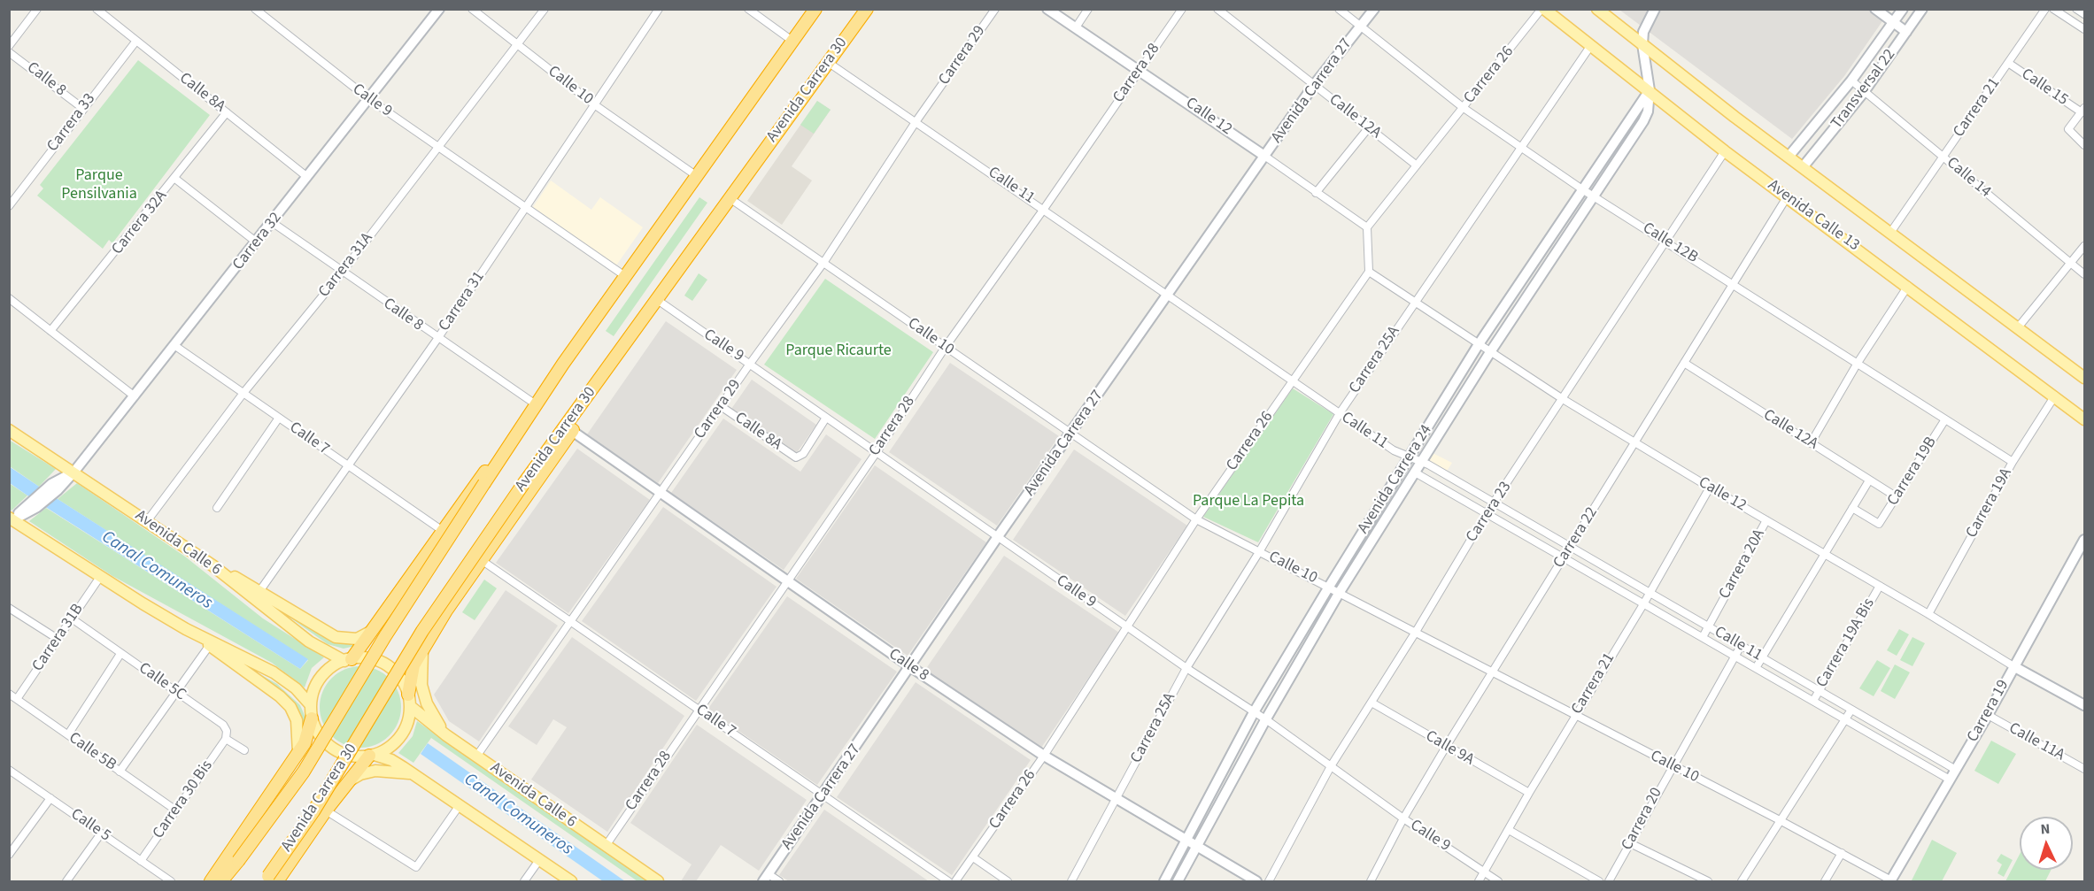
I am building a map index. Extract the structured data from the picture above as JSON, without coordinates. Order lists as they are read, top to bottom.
{
  "streets": {
    "highway": ["Avenida Carrera 30"],
    "main road": [
      "Calle 8",
      "Transversal 22",
      "Avenida Carrera 27",
      "Calle 12",
      "Avenida Calle 13",
      "Carrera 32",
      "Avenida Carrera 24",
      "Avenida Calle 6",
      "Carrera 19"
    ],
    "street": [
      "Carrera 29",
      "Carrera 28",
      "Carrera 26",
      "Calle 10",
      "Calle 15",
      "Calle 8A",
      "Calle 9",
      "Carrera 21",
      "Calle 12A",
      "Carrera 33",
      "Calle 14",
      "Calle 11",
      "Carrera 32A",
      "Calle 12B",
      "Carrera 31A",
      "Carrera 31",
      "Carrera 25A",
      "Calle 7",
      "Carrera 19B",
      "Carrera 19A",
      "Carrera 23",
      "Carrera 22",
      "Carrera 20A",
      "Carrera 31B",
      "Carrera 19A Bis",
      "Calle 5C",
      "Calle 11A",
      "Calle 9A",
      "Calle 5B",
      "Carrera 30 Bis",
      "Carrera 20",
      "Calle 5"
    ]
  },
  "crossings": [
    ["Carrera 29", "Calle 8"],
    ["Carrera 29", "Calle 10"],
    ["Carrera 29", "Calle 8A"],
    ["Carrera 29", "Calle 9"],
    ["Carrera 29", "Calle 11"],
    ["Carrera 29", "Calle 7"],
    ["Carrera 29", "Avenida Calle 6"],
    ["Carrera 28", "Calle 8"],
    ["Carrera 28", "Calle 10"],
    ["Carrera 28", "Calle 9"],
    ["Carrera 28", "Calle 12"],
    ["Carrera 28", "Calle 11"],
    ["Carrera 28", "Calle 7"],
    ["Carrera 28", "Avenida Calle 6"],
    ["Carrera 26", "Calle 8"],
    ["Carrera 26", "Calle 10"],
    ["Carrera 26", "Calle 9"],
    ["Carrera 26", "Calle 12"],
    ["Carrera 26", "Calle 12A"],
    ["Carrera 26", "Calle 11"],
    ["Carrera 26", "Avenida Calle 13"],
    ["Carrera 26", "Calle 12B"],
    ["Calle 8", "Avenida Carrera 30"],
    ["Calle 8", "Avenida Carrera 27"],
    ["Calle 8", "Carrera 33"],
    ["Calle 8", "Carrera 32"],
    ["Calle 8", "Carrera 31A"],
    ["Calle 8", "Carrera 31"],
    ["Calle 8", "Carrera 25A"],
    ["Calle 8", "Avenida Carrera 24"],
    ["Calle 10", "Avenida Carrera 30"],
    ["Calle 10", "Avenida Carrera 27"],
    ["Calle 10", "Carrera 21"],
    ["Calle 10", "Carrera 31A"],
    ["Calle 10", "Carrera 31"],
    ["Calle 10", "Carrera 25A"],
    ["Calle 10", "Avenida Carrera 24"],
    ["Calle 10", "Carrera 23"],
    ["Calle 10", "Carrera 22"],
    ["Calle 10", "Carrera 19"],
    ["Calle 10", "Carrera 20"],
    ["Calle 15", "Carrera 21"],
    ["Transversal 22", "Calle 14"],
    ["Transversal 22", "Avenida Calle 13"],
    ["Avenida Carrera 30", "Calle 9"],
    ["Avenida Carrera 30", "Calle 11"],
    ["Avenida Carrera 27", "Calle 9"],
    ["Avenida Carrera 27", "Calle 12"],
    ["Avenida Carrera 27", "Calle 12A"],
    ["Avenida Carrera 27", "Calle 11"],
    ["Avenida Carrera 27", "Calle 12B"],
    ["Avenida Carrera 27", "Calle 7"],
    ["Calle 8A", "Calle 9"],
    ["Calle 8A", "Carrera 33"],
    ["Calle 8A", "Carrera 32A"],
    ["Calle 8A", "Carrera 32"],
    ["Calle 9", "Carrera 21"],
    ["Calle 9", "Carrera 32"],
    ["Calle 9", "Carrera 31A"],
    ["Calle 9", "Carrera 31"],
    ["Calle 9", "Carrera 25A"],
    ["Calle 9", "Avenida Carrera 24"],
    ["Calle 9", "Carrera 23"],
    ["Calle 9", "Carrera 22"],
    ["Carrera 21", "Calle 12"],
    ["Carrera 21", "Calle 14"],
    ["Carrera 21", "Calle 11"],
    ["Carrera 21", "Avenida Calle 13"],
    ["Carrera 21", "Calle 9A"],
    ["Calle 12", "Carrera 25A"],
    ["Calle 12", "Avenida Carrera 24"],
    ["Calle 12", "Carrera 19A"],
    ["Calle 12", "Carrera 23"],
    ["Calle 12", "Carrera 22"],
    ["Calle 12", "Carrera 20A"],
    ["Calle 12", "Carrera 19A Bis"],
    ["Calle 12", "Carrera 19"],
    ["Calle 12A", "Carrera 19B"],
    ["Calle 12A", "Carrera 22"],
    ["Calle 11", "Carrera 25A"],
    ["Calle 11", "Avenida Carrera 24"],
    ["Calle 11", "Carrera 23"],
    ["Calle 11", "Carrera 22"],
    ["Calle 11", "Carrera 20A"],
    ["Calle 11", "Carrera 19A Bis"],
    ["Calle 11", "Carrera 19"],
    ["Calle 11", "Carrera 20"],
    ["Avenida Calle 13", "Carrera 25A"],
    ["Avenida Calle 13", "Avenida Carrera 24"],
    ["Avenida Calle 13", "Carrera 19A"],
    ["Avenida Calle 13", "Carrera 23"],
    ["Avenida Calle 13", "Carrera 22"],
    ["Carrera 32", "Calle 7"],
    ["Carrera 32", "Avenida Calle 6"],
    ["Calle 12B", "Carrera 25A"],
    ["Calle 12B", "Carrera 19B"],
    ["Calle 12B", "Avenida Carrera 24"],
    ["Calle 12B", "Carrera 19A"],
    ["Calle 12B", "Carrera 23"],
    ["Calle 12B", "Carrera 22"],
    ["Carrera 31A", "Calle 7"],
    ["Carrera 31A", "Avenida Calle 6"],
    ["Carrera 31", "Calle 7"],
    ["Carrera 23", "Calle 9A"],
    ["Carrera 22", "Calle 9A"],
    ["Carrera 31B", "Calle 5C"],
    ["Carrera 31B", "Calle 5B"],
    ["Calle 5C", "Carrera 30 Bis"],
    ["Carrera 19", "Calle 11A"],
    ["Calle 5B", "Carrera 30 Bis"],
    ["Carrera 30 Bis", "Calle 5"]
  ],
  "water": ["Canal Comuneros"],
  "parks": ["Parque Pensilvania", "Parque Ricaurte", "Parque La Pepita"],
  "north": "top"
}
